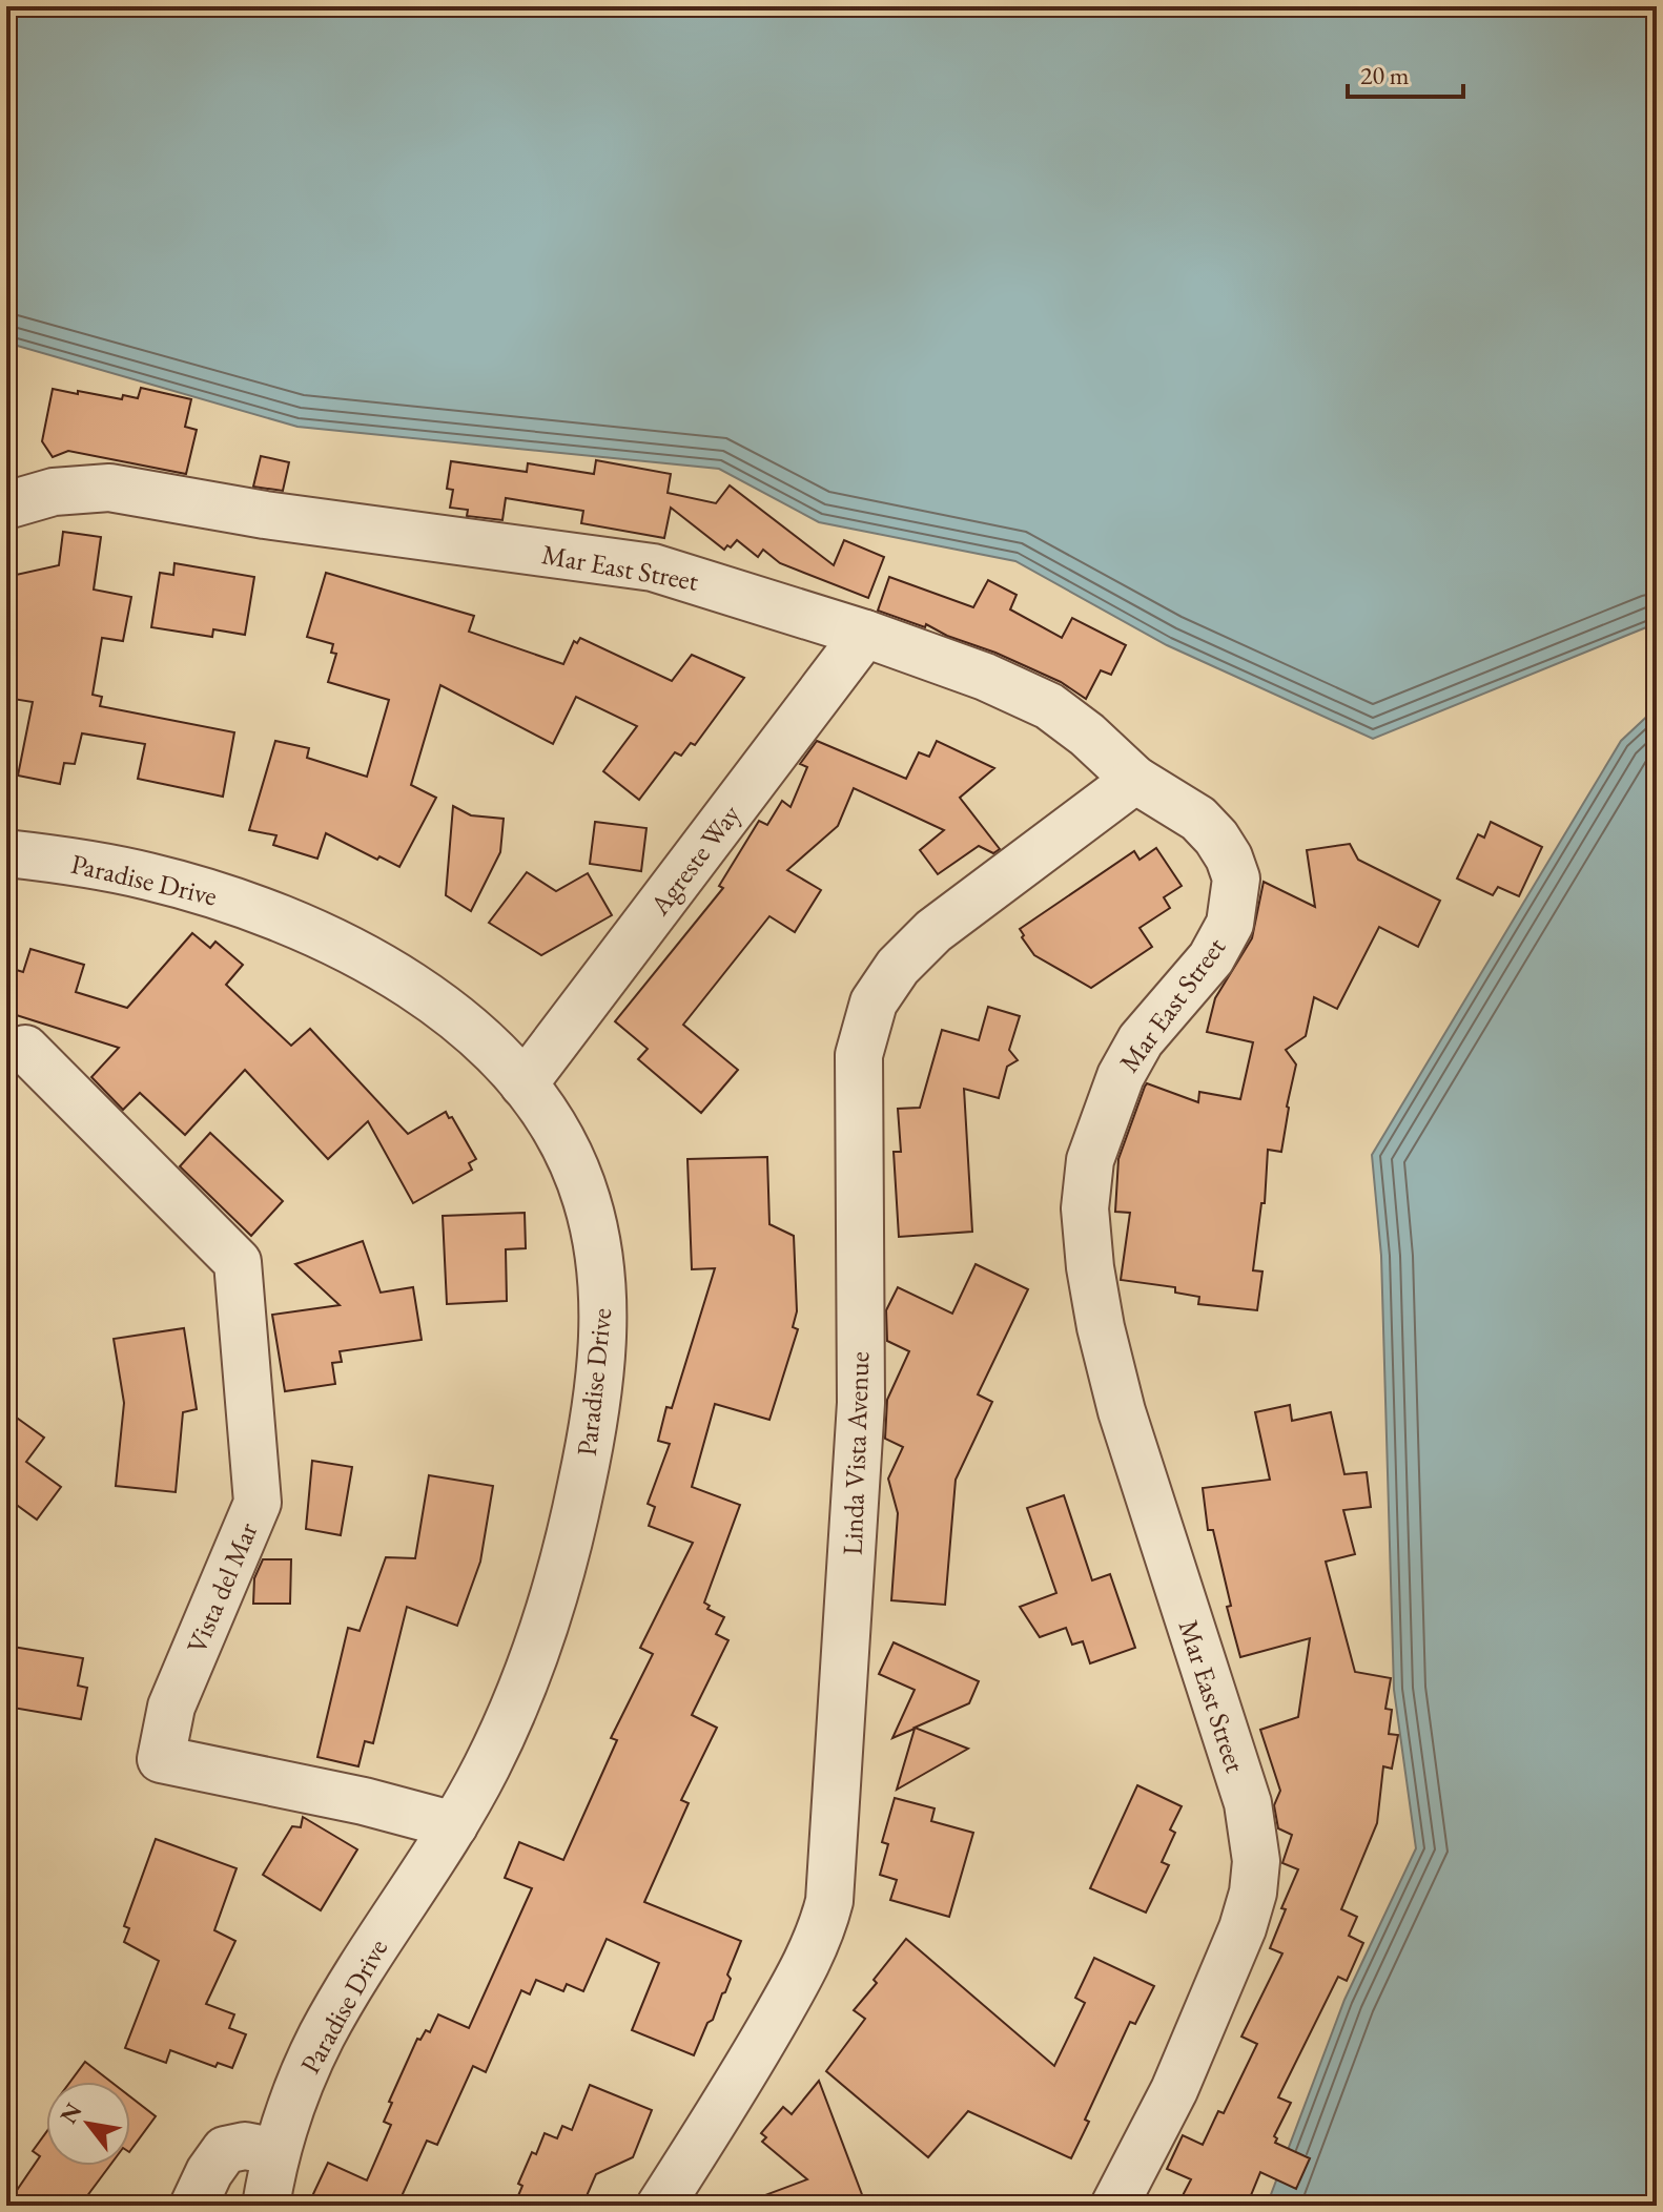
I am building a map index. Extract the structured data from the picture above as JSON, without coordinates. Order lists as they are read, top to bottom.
{
  "streets": {
    "street": [
      "Mar East Street",
      "Agreste Way",
      "Paradise Drive",
      "Linda Vista Avenue",
      "Vista del Mar"
    ]
  },
  "crossings": [
    ["Mar East Street", "Agreste Way"],
    ["Mar East Street", "Linda Vista Avenue"],
    ["Agreste Way", "Paradise Drive"],
    ["Paradise Drive", "Vista del Mar"]
  ],
  "scale_bar": "20 m",
  "north": "top left"
}
